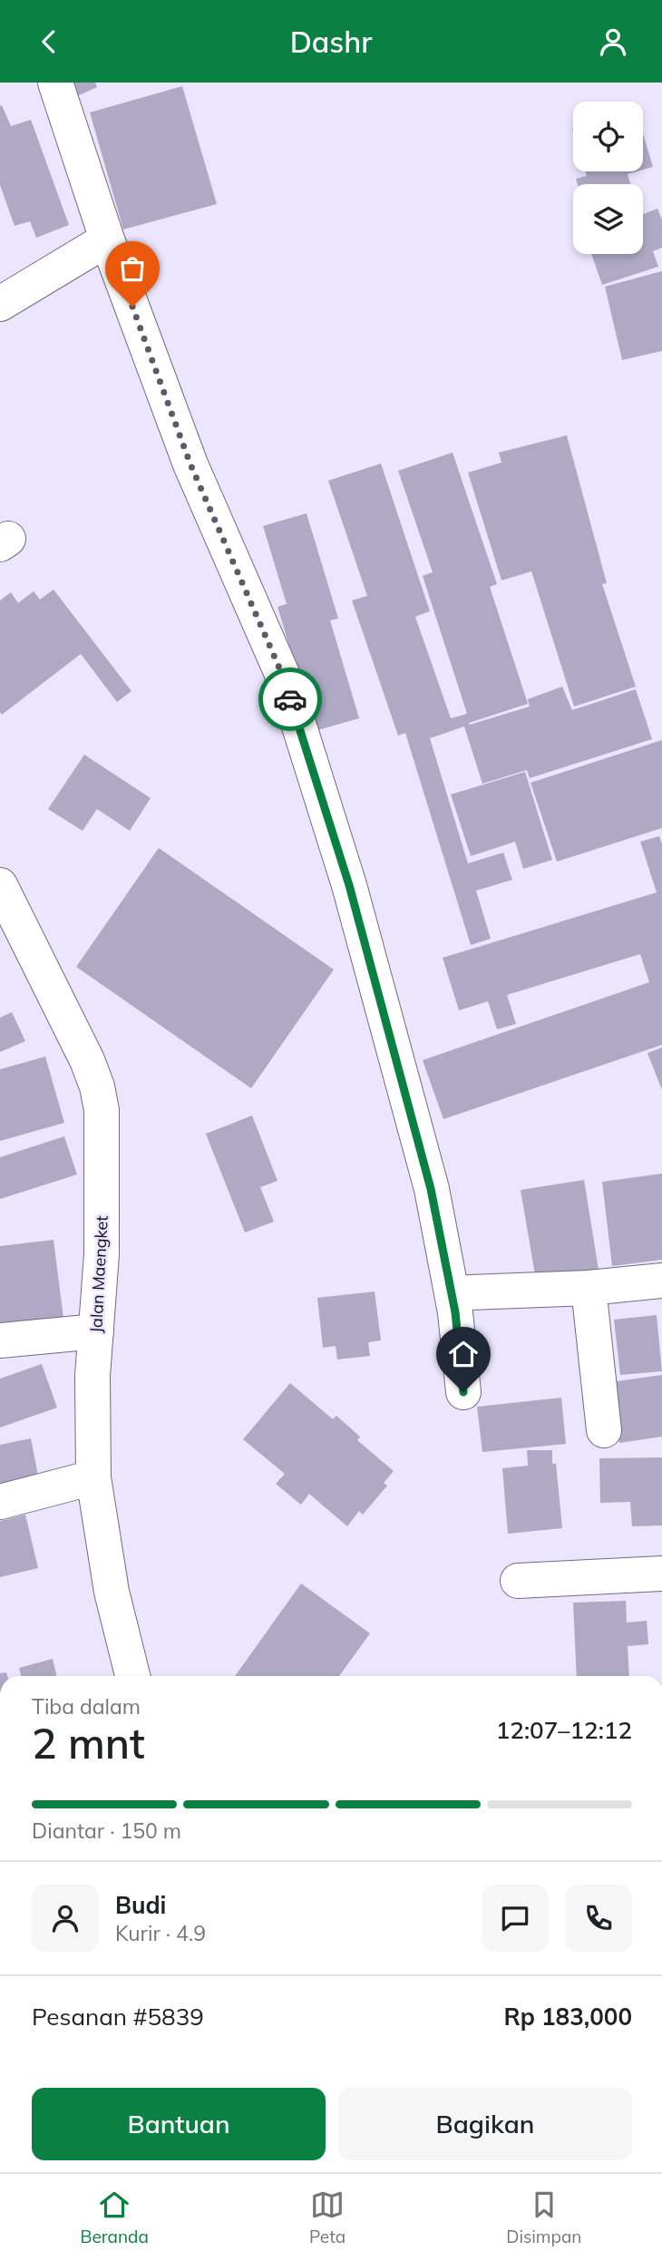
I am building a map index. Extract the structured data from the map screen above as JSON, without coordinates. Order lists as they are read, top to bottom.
{
  "streets": {
    "street": ["Jalan Maengket"]
  },
  "page": {
    "header": "Dashr",
    "heading": ["2 mnt", "Tiba dalam", "12:07–12:12"],
    "panel": [
      "Budi",
      "Kurir · 4.9",
      "Pesanan #5839",
      "Rp 183,000"
    ],
    "bar": "Diantar · 150 m",
    "buttons": ["Bantuan", "Bagikan"],
    "tabs": ["Beranda", "Peta", "Disimpan"]
  }
}
